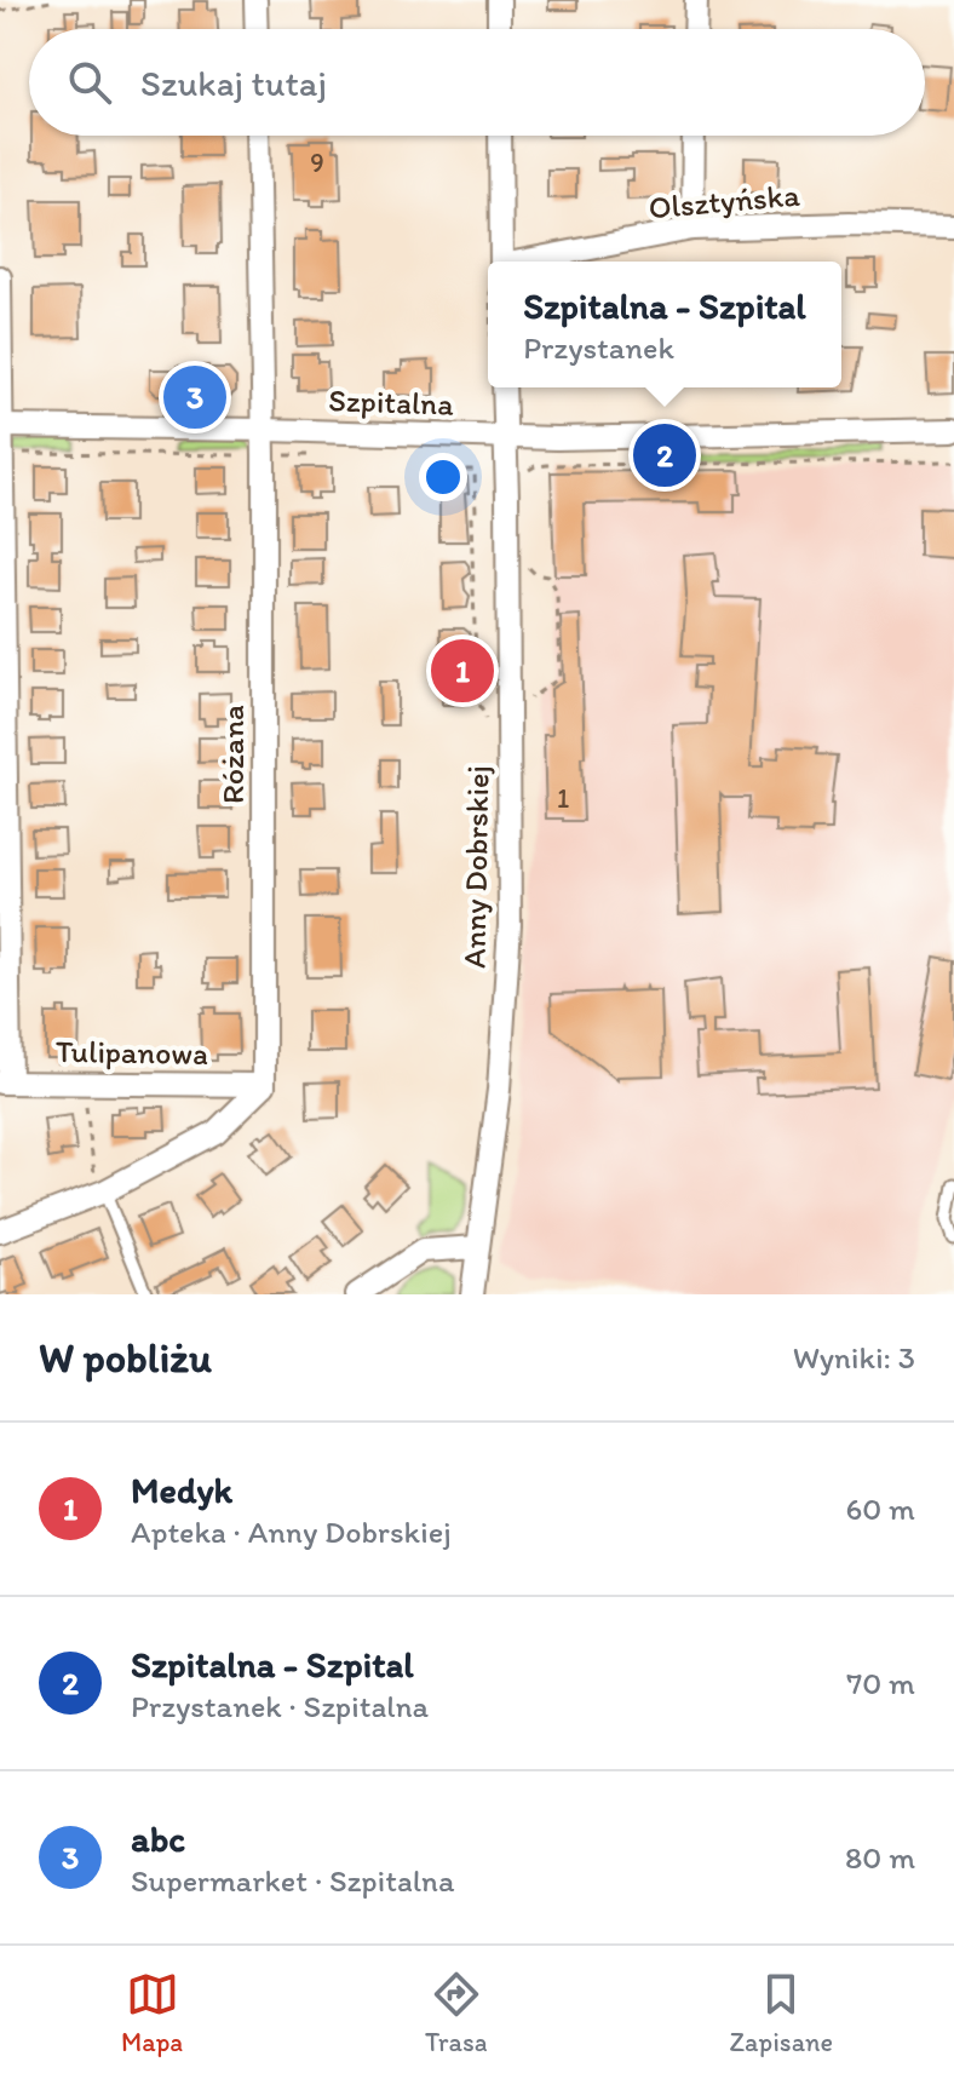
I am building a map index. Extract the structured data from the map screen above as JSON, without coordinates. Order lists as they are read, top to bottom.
{
  "streets": {
    "street": [
      "Olsztyńska",
      "Szpitalna",
      "Różana",
      "Anny Dobrskiej",
      "Tulipanowa"
    ]
  },
  "crossings": [
    ["Szpitalna", "Różana"],
    ["Szpitalna", "Anny Dobrskiej"],
    ["Różana", "Tulipanowa"]
  ],
  "house_numbers": ["9", "1"],
  "page": {
    "search": "Szukaj tutaj",
    "popup": ["Szpitalna - Szpital", "Przystanek"],
    "pins": ["3", "2", "1"],
    "heading": ["W pobliżu", "Wyniki: 3"],
    "list": [
      {
        "mark": "1",
        "name": "Medyk",
        "note": "Apteka · Anny Dobrskiej",
        "value": "60 m"
      },
      {
        "mark": "2",
        "name": "Szpitalna - Szpital",
        "note": "Przystanek · Szpitalna",
        "value": "70 m"
      },
      {
        "mark": "3",
        "name": "abc",
        "note": "Supermarket · Szpitalna",
        "value": "80 m"
      }
    ],
    "nav": ["Mapa", "Trasa", "Zapisane"]
  }
}
